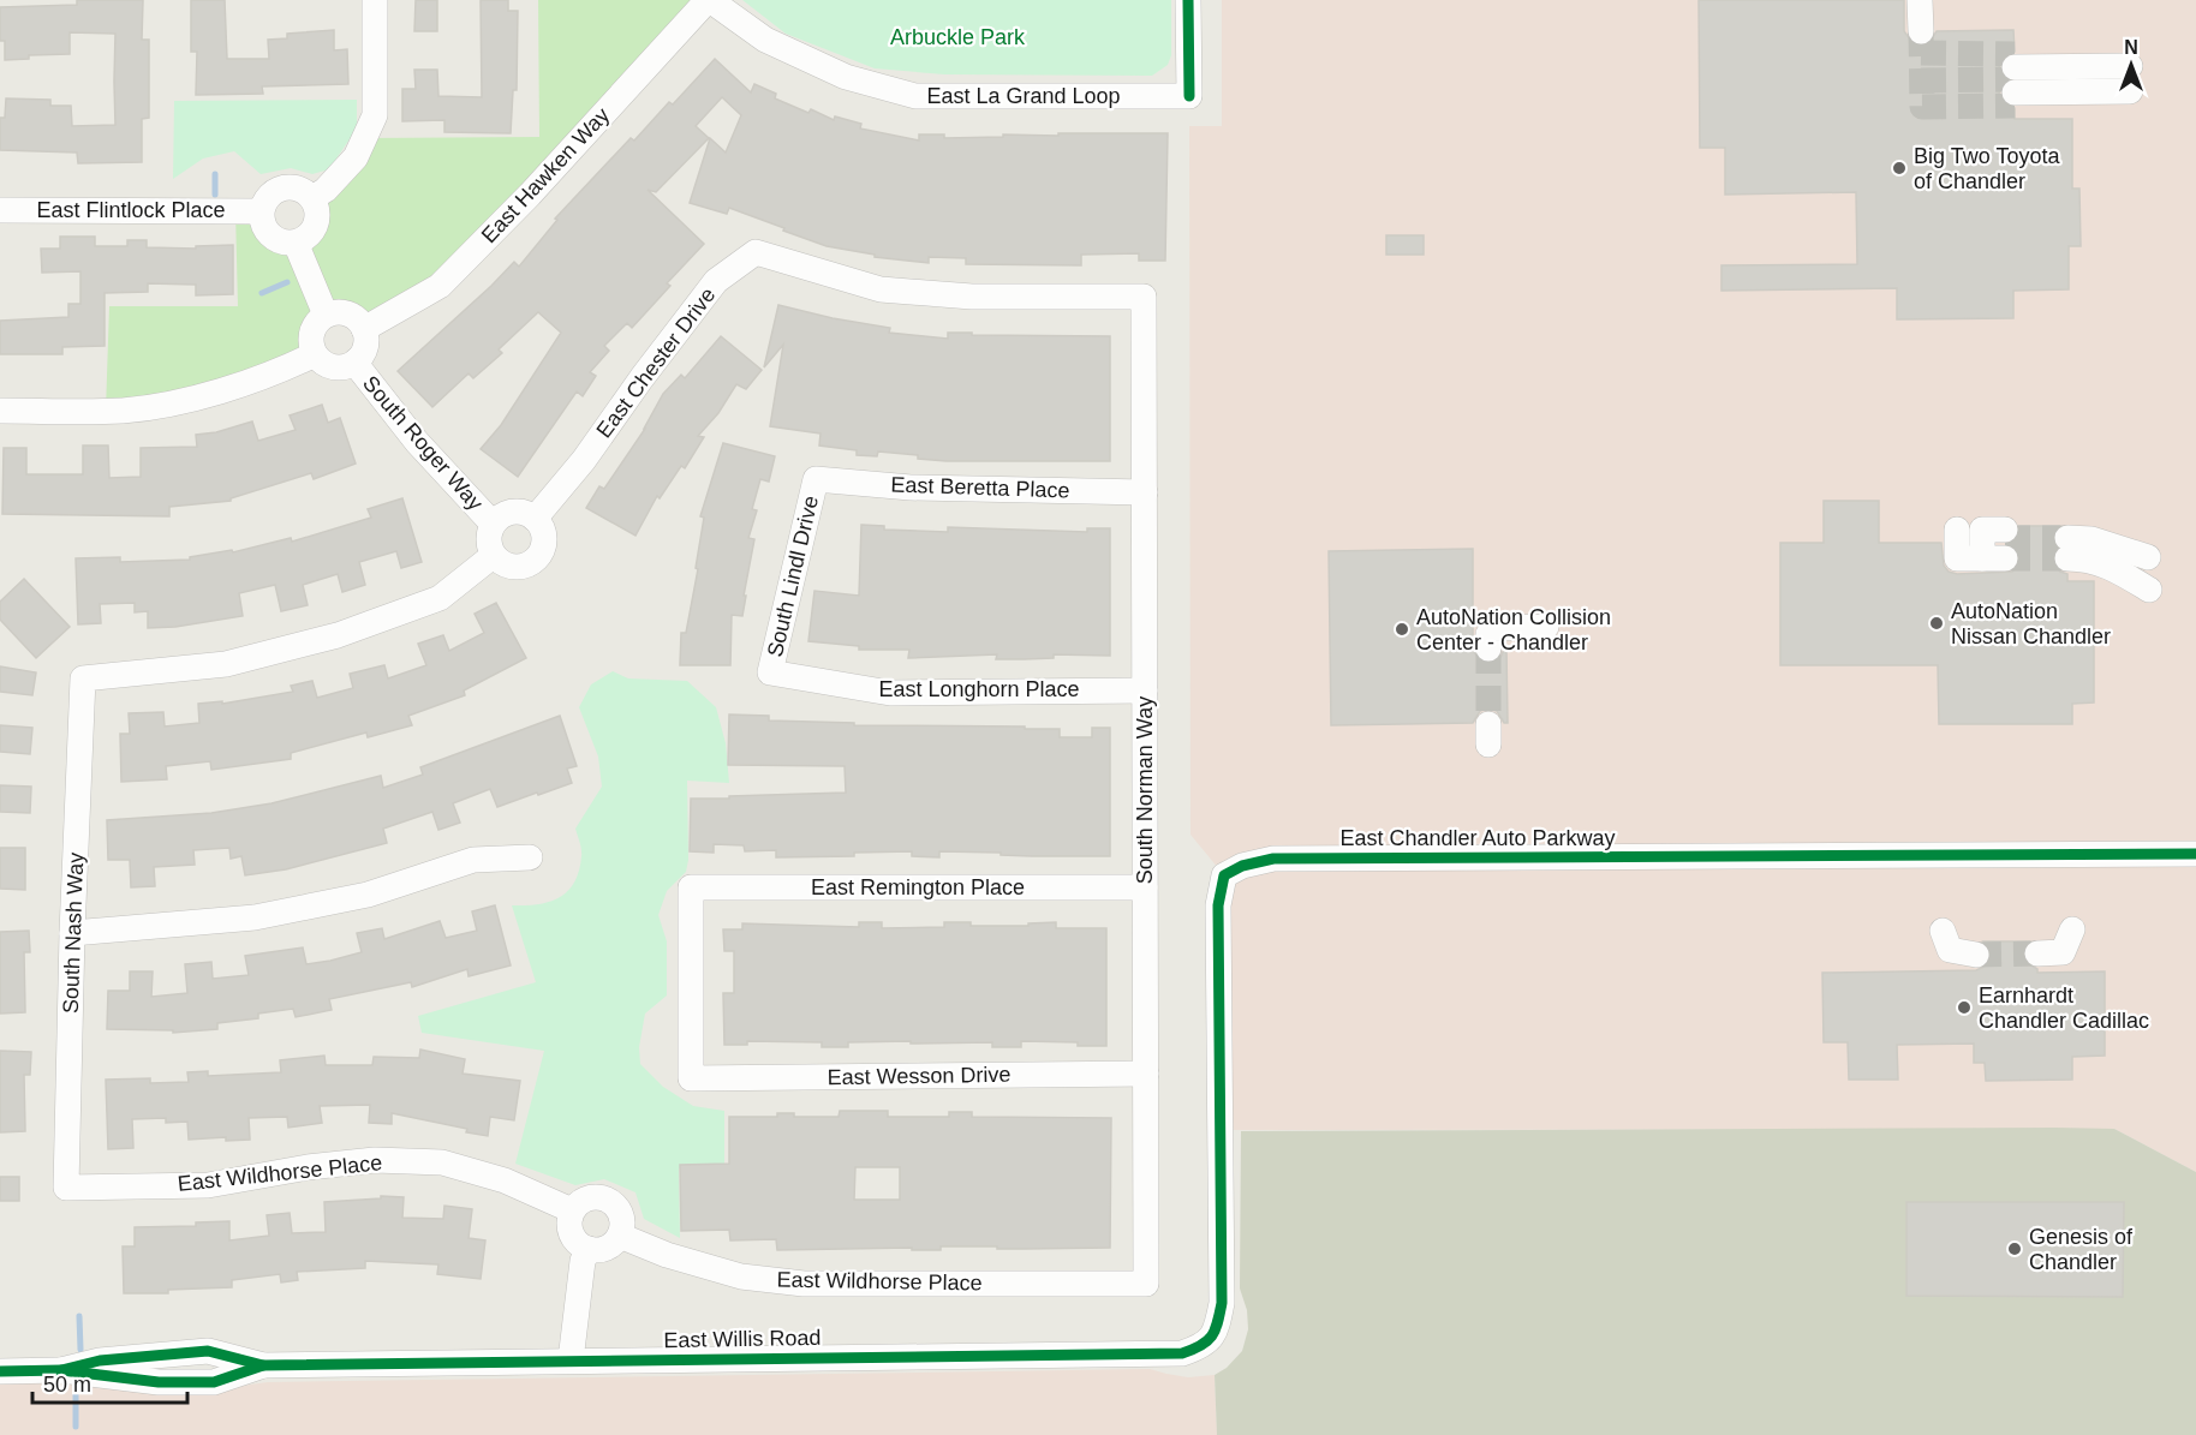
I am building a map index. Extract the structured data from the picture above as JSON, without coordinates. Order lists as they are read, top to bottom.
{
  "streets": {
    "street": [
      "East La Grand Loop",
      "East Hawken Way",
      "East Flintlock Place",
      "East Chester Drive",
      "South Roger Way",
      "East Beretta Place",
      "South Lindl Drive",
      "East Longhorn Place",
      "South Norman Way",
      "East Chandler Auto Parkway",
      "East Remington Place",
      "South Nash Way",
      "East Wesson Drive",
      "East Wildhorse Place",
      "East Willis Road"
    ]
  },
  "crossings": [
    ["East La Grand Loop", "East Hawken Way"],
    ["East Hawken Way", "South Roger Way"],
    ["East Chester Drive", "South Roger Way"],
    ["East Chester Drive", "South Norman Way"],
    ["East Chester Drive", "South Nash Way"],
    ["South Roger Way", "South Nash Way"],
    ["East Beretta Place", "South Lindl Drive"],
    ["East Beretta Place", "South Norman Way"],
    ["South Lindl Drive", "East Longhorn Place"],
    ["East Longhorn Place", "South Norman Way"],
    ["South Norman Way", "East Remington Place"],
    ["South Norman Way", "East Wesson Drive"],
    ["South Norman Way", "East Wildhorse Place"],
    ["East Chandler Auto Parkway", "East Willis Road"],
    ["East Remington Place", "East Wesson Drive"],
    ["South Nash Way", "East Wildhorse Place"]
  ],
  "parks": ["Arbuckle Park"],
  "places": [
    "Big Two Toyota of Chandler",
    "AutoNation Nissan Chandler",
    "AutoNation Collision Center - Chandler",
    "Earnhardt Chandler Cadillac",
    "Genesis of Chandler"
  ],
  "scale_bar": "50 m",
  "north": "top"
}
